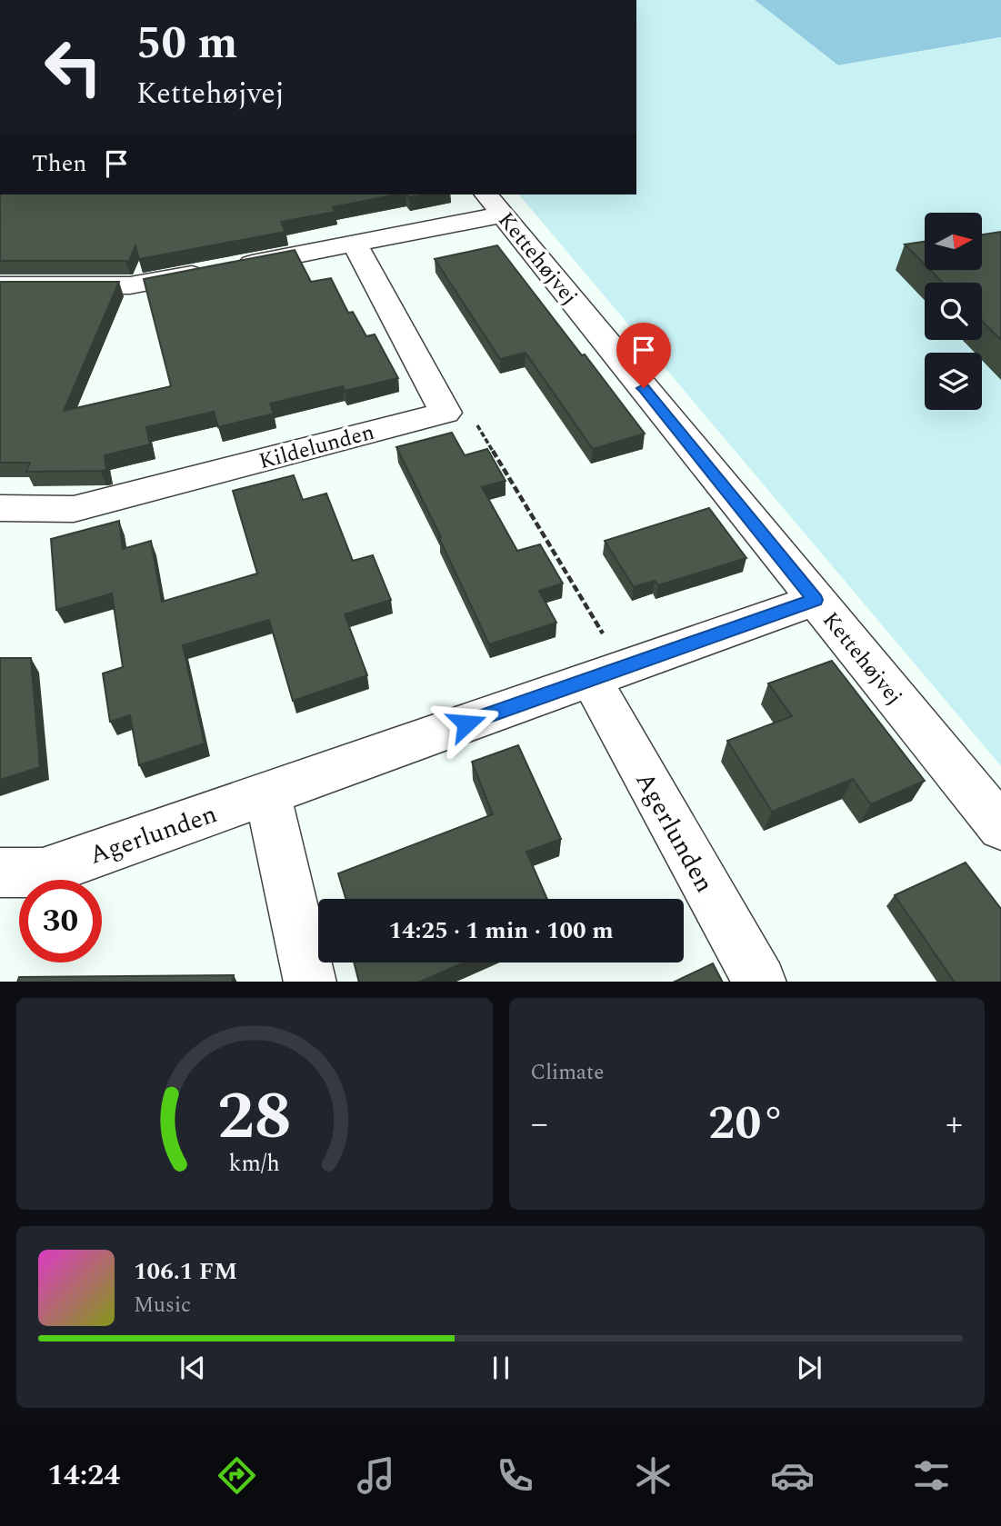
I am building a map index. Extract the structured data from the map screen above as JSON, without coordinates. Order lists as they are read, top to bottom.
{
  "streets": {
    "street": ["Kettehøjvej", "Kildelunden", "Agerlunden"]
  },
  "crossings": [
    ["Kettehøjvej", "Agerlunden"]
  ],
  "north": "right",
  "page": {
    "turn": ["50 m", "Kettehøjvej"],
    "then": "Then",
    "limit": "30",
    "trip": "14:25 · 1 min · 100 m",
    "tile": "Climate",
    "heat": ["−", "20°", "+"],
    "song": ["106.1 FM", "Music"],
    "tabs": "14:24",
    "gauge": ["28", "km/h"]
  }
}
